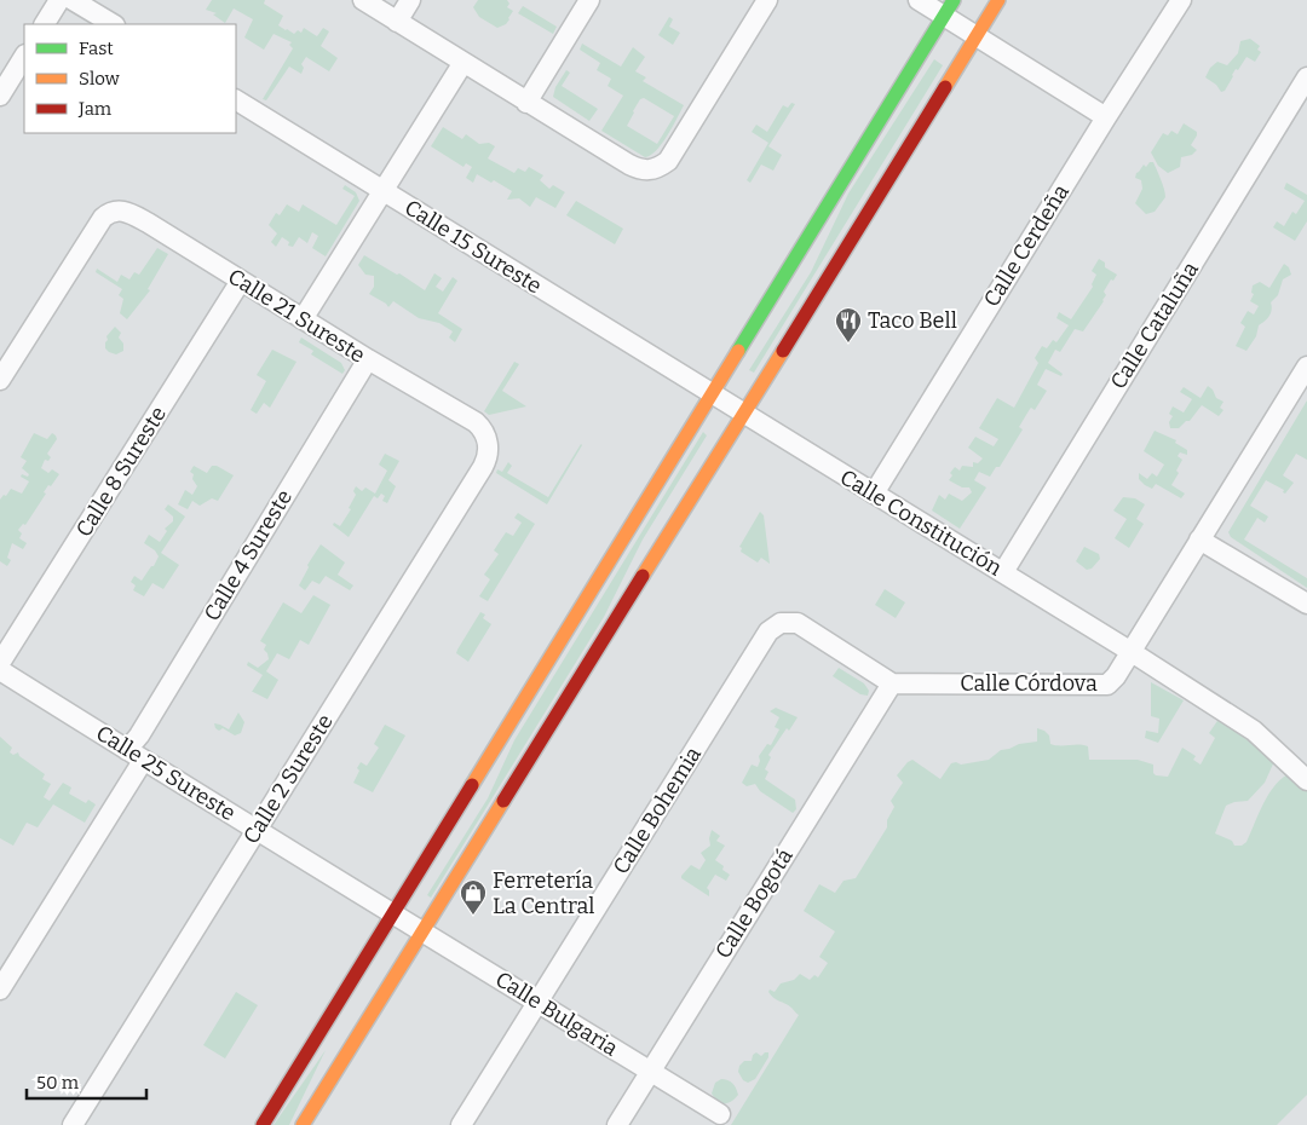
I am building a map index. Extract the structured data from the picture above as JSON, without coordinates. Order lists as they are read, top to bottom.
{
  "streets": {
    "street": [
      "Calle Cerdeña",
      "Calle 15 Sureste",
      "Calle 21 Sureste",
      "Calle Cataluña",
      "Calle 8 Sureste",
      "Calle Constitución",
      "Calle 4 Sureste",
      "Calle Córdova",
      "Calle 25 Sureste",
      "Calle 2 Sureste",
      "Calle Bohemia",
      "Calle Bogotá",
      "Calle Bulgaria"
    ]
  },
  "crossings": [
    ["Calle Cerdeña", "Calle Constitución"],
    ["Calle 15 Sureste", "Calle Constitución"],
    ["Calle 21 Sureste", "Calle 8 Sureste"],
    ["Calle 21 Sureste", "Calle 4 Sureste"],
    ["Calle 21 Sureste", "Calle 2 Sureste"],
    ["Calle Cataluña", "Calle Constitución"],
    ["Calle Constitución", "Calle Córdova"],
    ["Calle 4 Sureste", "Calle 25 Sureste"],
    ["Calle Córdova", "Calle Bohemia"],
    ["Calle Córdova", "Calle Bogotá"],
    ["Calle 25 Sureste", "Calle 2 Sureste"],
    ["Calle 25 Sureste", "Calle Bulgaria"],
    ["Calle Bohemia", "Calle Bogotá"],
    ["Calle Bohemia", "Calle Bulgaria"],
    ["Calle Bogotá", "Calle Bulgaria"]
  ],
  "places": {
    "restaurant": ["Taco Bell"],
    "shop": ["Ferretería La Central"]
  },
  "legend": ["Fast", "Slow", "Jam"],
  "scale_bar": "50 m"
}
